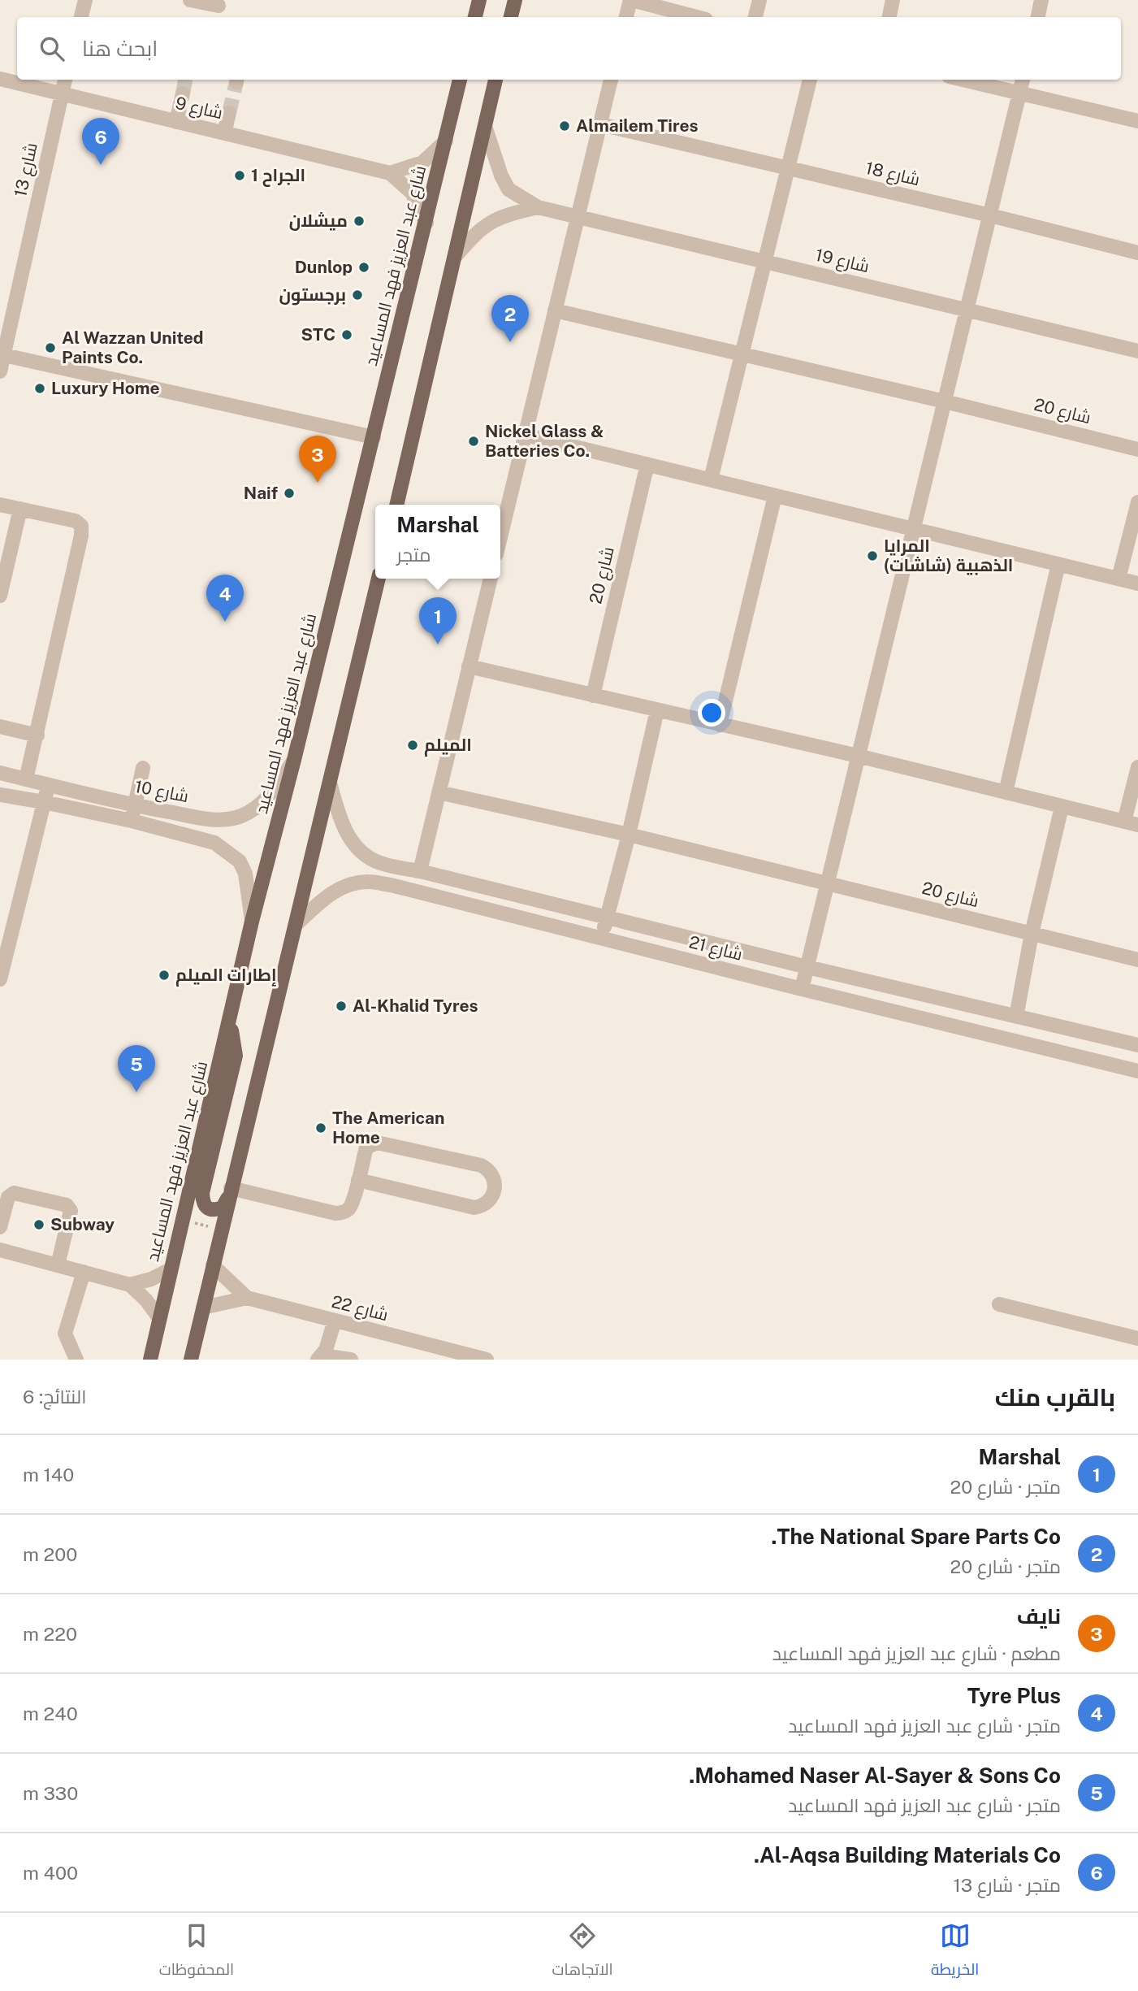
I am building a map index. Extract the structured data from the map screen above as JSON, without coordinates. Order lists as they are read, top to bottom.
{
  "streets": {
    "main road": ["شارع عبد العزيز فهد المساعيد"],
    "street": [
      "شارع 9",
      "شارع 13",
      "شارع 18",
      "شارع 19",
      "شارع 20",
      "شارع 10",
      "شارع 21",
      "شارع 22"
    ]
  },
  "crossings": [
    ["شارع 9", "شارع 13"],
    ["شارع 9", "شارع عبد العزيز فهد المساعيد"],
    ["شارع عبد العزيز فهد المساعيد", "شارع 10"]
  ],
  "places": [
    "Almailem Tires",
    "الجراح 1",
    "ميشلان",
    "Dunlop",
    "برجستون",
    "STC",
    "Al Wazzan United Paints Co.",
    "Luxury Home",
    "Nickel Glass & Batteries Co.",
    "Naif",
    "المرايا الذهبية (شاشات)",
    "الميلم",
    "إطارات الميلم",
    "Al-Khalid Tyres",
    "The American Home",
    "Subway"
  ],
  "page": {
    "search": "ابحث هنا",
    "pins": [
      "6",
      "2",
      "3",
      "4",
      "1",
      "5"
    ],
    "popup": ["Marshal", "متجر"],
    "heading": ["بالقرب منك", "النتائج: 6"],
    "list": [
      {
        "mark": "1",
        "name": "Marshal",
        "note": "متجر · شارع 20",
        "value": "140 m"
      },
      {
        "mark": "2",
        "name": "The National Spare Parts Co.",
        "note": "متجر · شارع 20",
        "value": "200 m"
      },
      {
        "mark": "3",
        "name": "نايف",
        "note": "مطعم · شارع عبد العزيز فهد المساعيد",
        "value": "220 m"
      },
      {
        "mark": "4",
        "name": "Tyre Plus",
        "note": "متجر · شارع عبد العزيز فهد المساعيد",
        "value": "240 m"
      },
      {
        "mark": "5",
        "name": "Mohamed Naser Al-Sayer & Sons Co.",
        "note": "متجر · شارع عبد العزيز فهد المساعيد",
        "value": "330 m"
      },
      {
        "mark": "6",
        "name": "Al-Aqsa Building Materials Co.",
        "note": "متجر · شارع 13",
        "value": "400 m"
      }
    ],
    "nav": ["الخريطة", "الاتجاهات", "المحفوظات"]
  }
}
